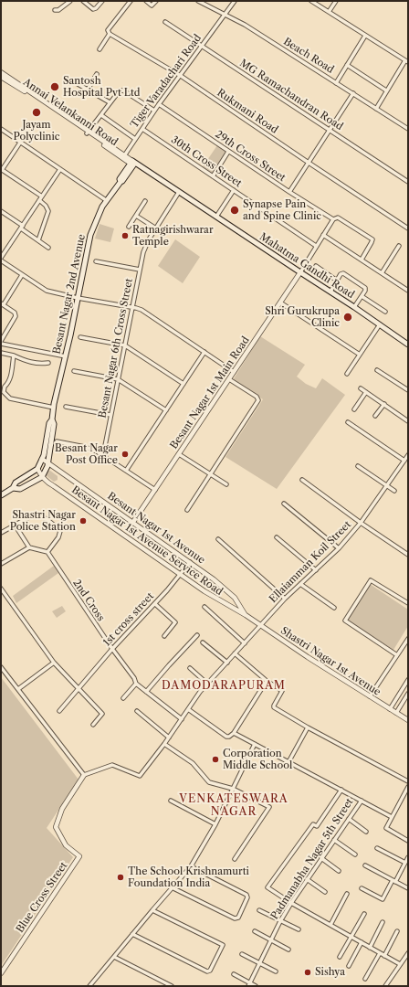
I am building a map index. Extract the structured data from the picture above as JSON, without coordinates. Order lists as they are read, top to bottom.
{
  "streets": {
    "main road": ["Mahatma Gandhi Road", "Besant Nagar 2nd Avenue"],
    "street": [
      "Beach Road",
      "Tiger Varadachari Road",
      "MG Ramachandran Road",
      "Rukmani Road",
      "Annai Velankanni Road",
      "29th Cross Street",
      "30th Cross Street",
      "Besant Nagar 6th Cross Street",
      "Besant Nagar 1st Main Road",
      "Besant Nagar 1st Avenue",
      "Besant Nagar 1st Avenue Service Road",
      "Ellaiamman Koil Street",
      "2nd Cross",
      "1st cross street",
      "Shastri Nagar 1st Avenue",
      "Padmanabha Nagar 5th Street",
      "Blue Cross Street"
    ]
  },
  "crossings": [
    ["Beach Road", "Tiger Varadachari Road"],
    ["Tiger Varadachari Road", "MG Ramachandran Road"],
    ["Tiger Varadachari Road", "Rukmani Road"],
    ["Tiger Varadachari Road", "Annai Velankanni Road"],
    ["Tiger Varadachari Road", "29th Cross Street"],
    ["Tiger Varadachari Road", "30th Cross Street"],
    ["Annai Velankanni Road", "Mahatma Gandhi Road"],
    ["Annai Velankanni Road", "Besant Nagar 2nd Avenue"],
    ["Mahatma Gandhi Road", "Besant Nagar 2nd Avenue"],
    ["Mahatma Gandhi Road", "Besant Nagar 6th Cross Street"],
    ["Mahatma Gandhi Road", "Besant Nagar 1st Main Road"],
    ["Besant Nagar 1st Main Road", "Besant Nagar 1st Avenue"],
    ["Besant Nagar 1st Avenue", "Besant Nagar 1st Avenue Service Road"],
    ["Besant Nagar 1st Avenue", "1st cross street"],
    ["Besant Nagar 1st Avenue", "Shastri Nagar 1st Avenue"],
    ["Besant Nagar 1st Avenue Service Road", "1st cross street"],
    ["Besant Nagar 1st Avenue Service Road", "Shastri Nagar 1st Avenue"],
    ["Ellaiamman Koil Street", "Shastri Nagar 1st Avenue"],
    ["Ellaiamman Koil Street", "Blue Cross Street"],
    ["2nd Cross", "1st cross street"]
  ],
  "districts": ["DAMODARAPURAM", "VENKATESWARA NAGAR"],
  "places": [
    "Santosh Hospital Pvt Ltd",
    "Jayam Polyclinic",
    "Synapse Pain and Spine Clinic",
    "Ratnagirishwarar Temple",
    "Shri Gurukrupa Clinic",
    "Besant Nagar Post Office",
    "Shastri Nagar Police Station",
    "Corporation Middle School",
    "The School Krishnamurti Foundation India",
    "Sishya"
  ]
}
